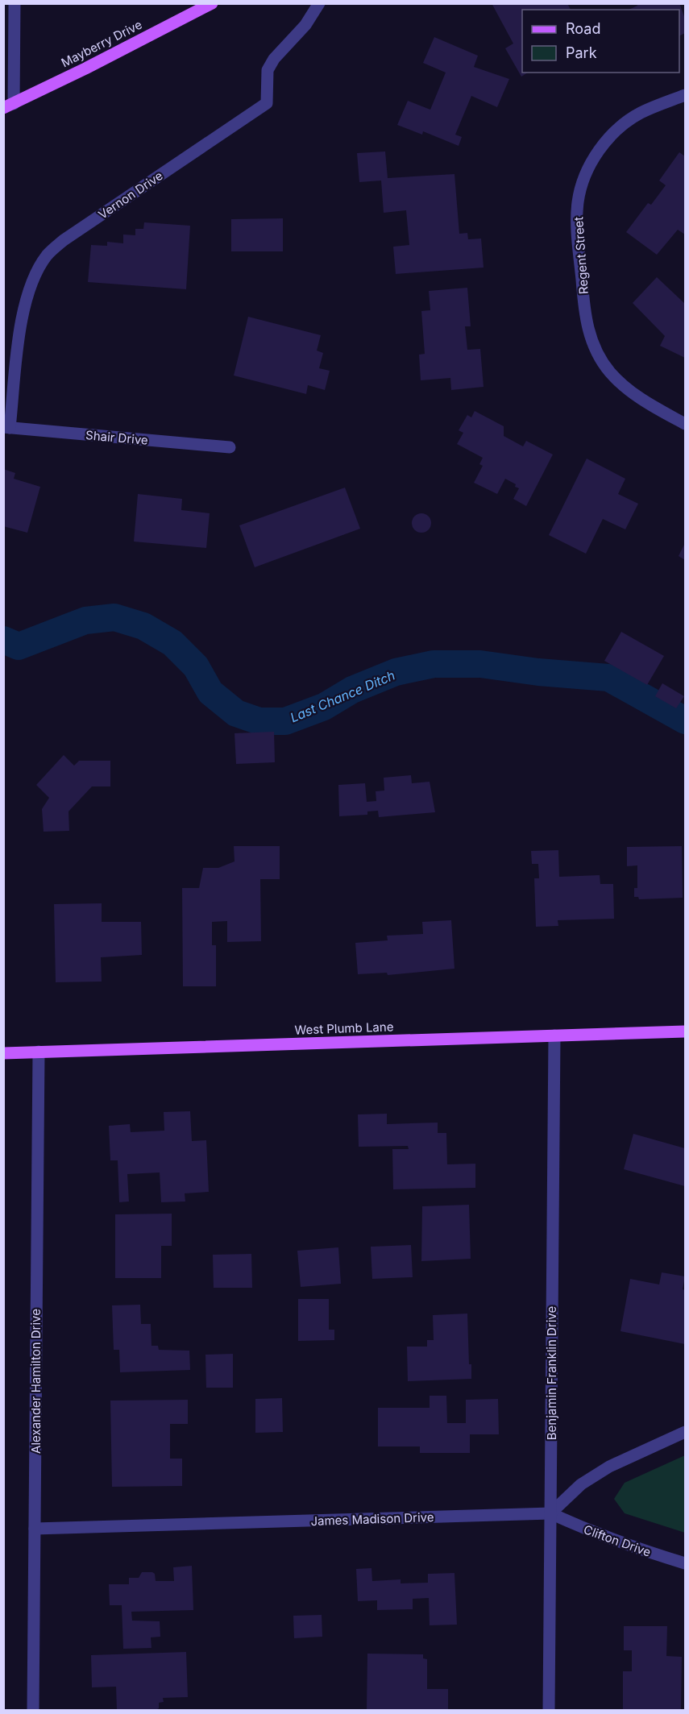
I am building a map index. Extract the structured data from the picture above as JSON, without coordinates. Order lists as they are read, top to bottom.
{
  "streets": {
    "main road": ["Mayberry Drive", "West Plumb Lane"],
    "street": [
      "Vernon Drive",
      "Regent Street",
      "Shair Drive",
      "Benjamin Franklin Drive",
      "Alexander Hamilton Drive",
      "James Madison Drive",
      "Clifton Drive"
    ]
  },
  "crossings": [
    ["Vernon Drive", "Shair Drive"],
    ["West Plumb Lane", "Benjamin Franklin Drive"],
    ["West Plumb Lane", "Alexander Hamilton Drive"],
    ["Benjamin Franklin Drive", "James Madison Drive"],
    ["Benjamin Franklin Drive", "Clifton Drive"],
    ["Alexander Hamilton Drive", "James Madison Drive"],
    ["James Madison Drive", "Clifton Drive"]
  ],
  "water": ["Last Chance Ditch"],
  "legend": ["Road", "Park"]
}
